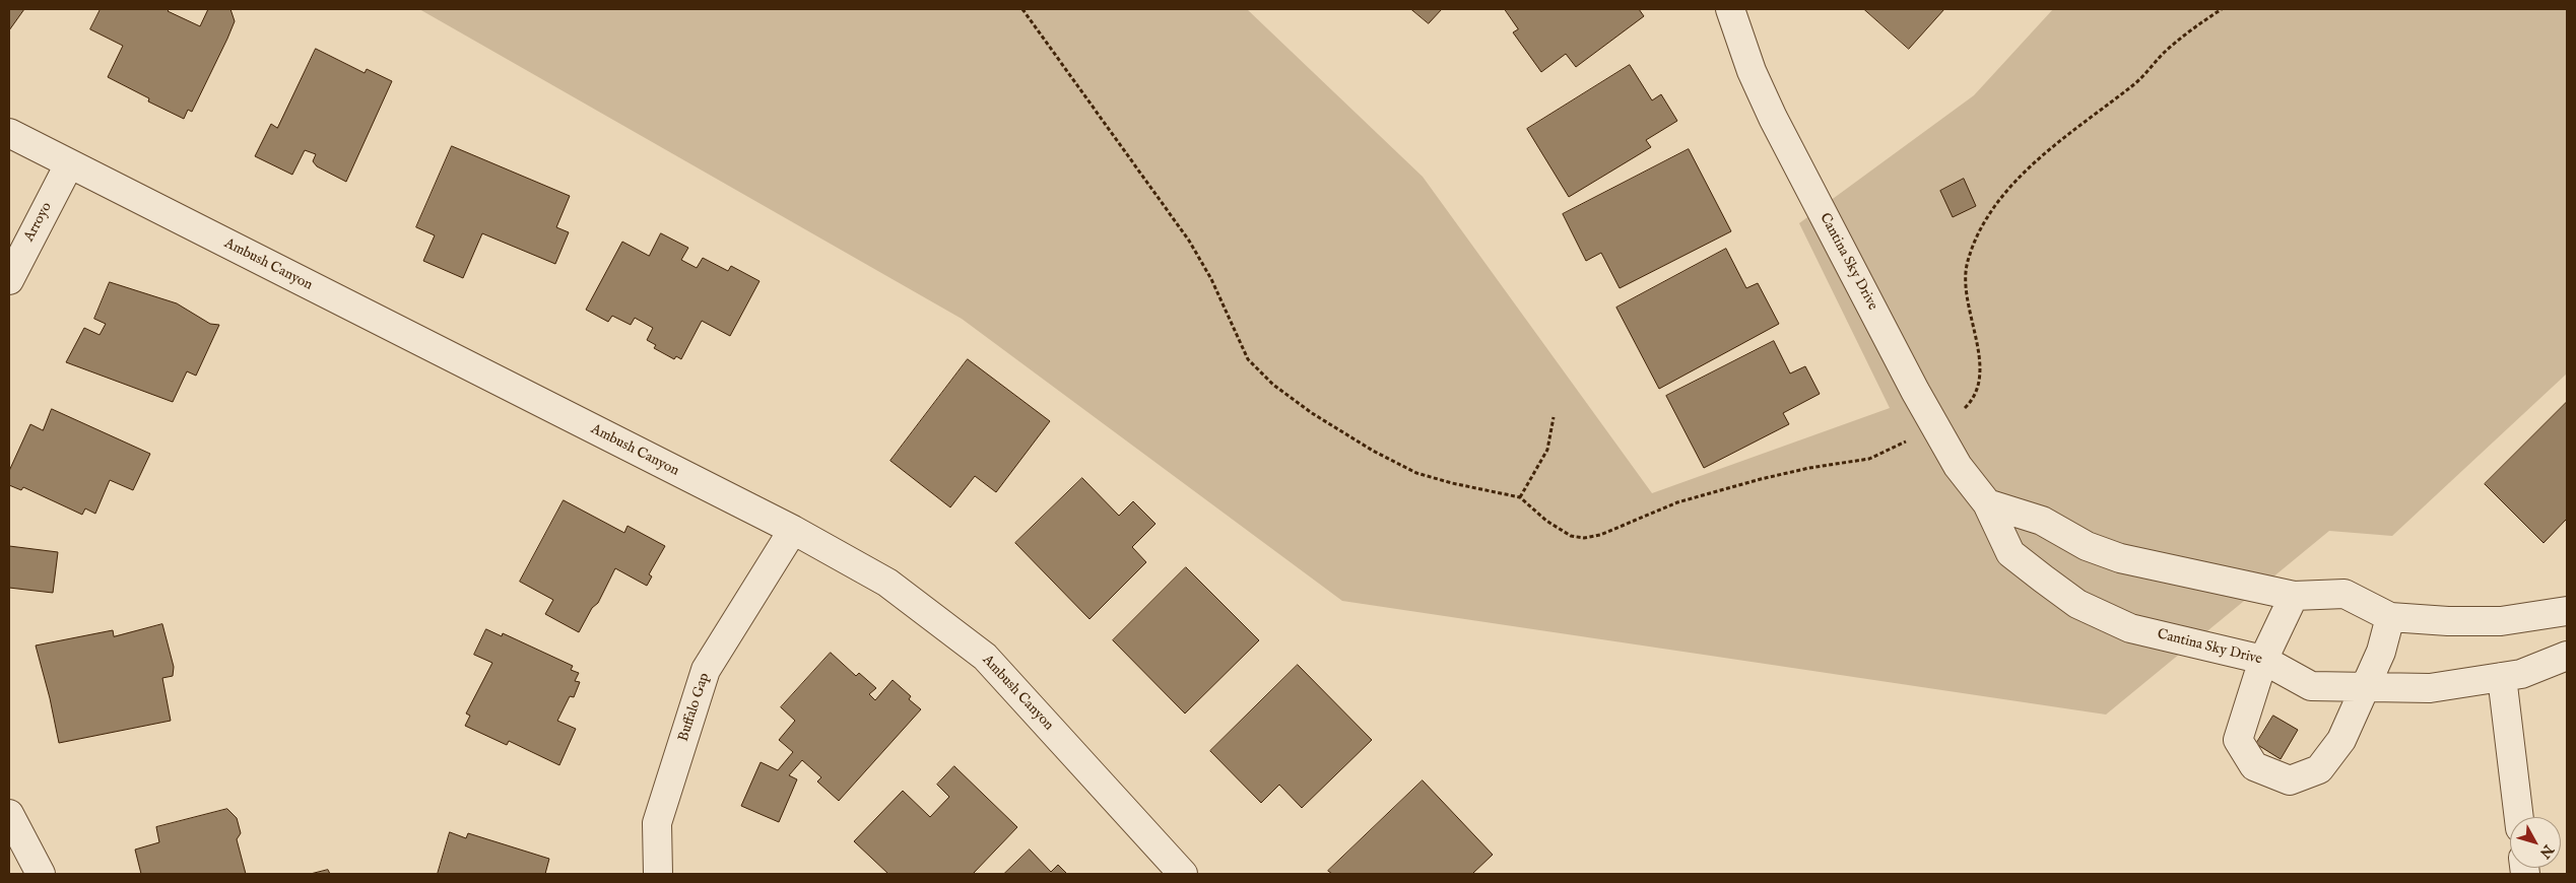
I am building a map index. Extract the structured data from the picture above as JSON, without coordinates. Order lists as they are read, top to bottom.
{
  "streets": {
    "street": [
      "Arroyo",
      "Cantina Sky Drive",
      "Ambush Canyon",
      "Buffalo Gap"
    ]
  },
  "crossings": [
    ["Arroyo", "Ambush Canyon"],
    ["Ambush Canyon", "Buffalo Gap"]
  ],
  "north": "bottom right"
}
